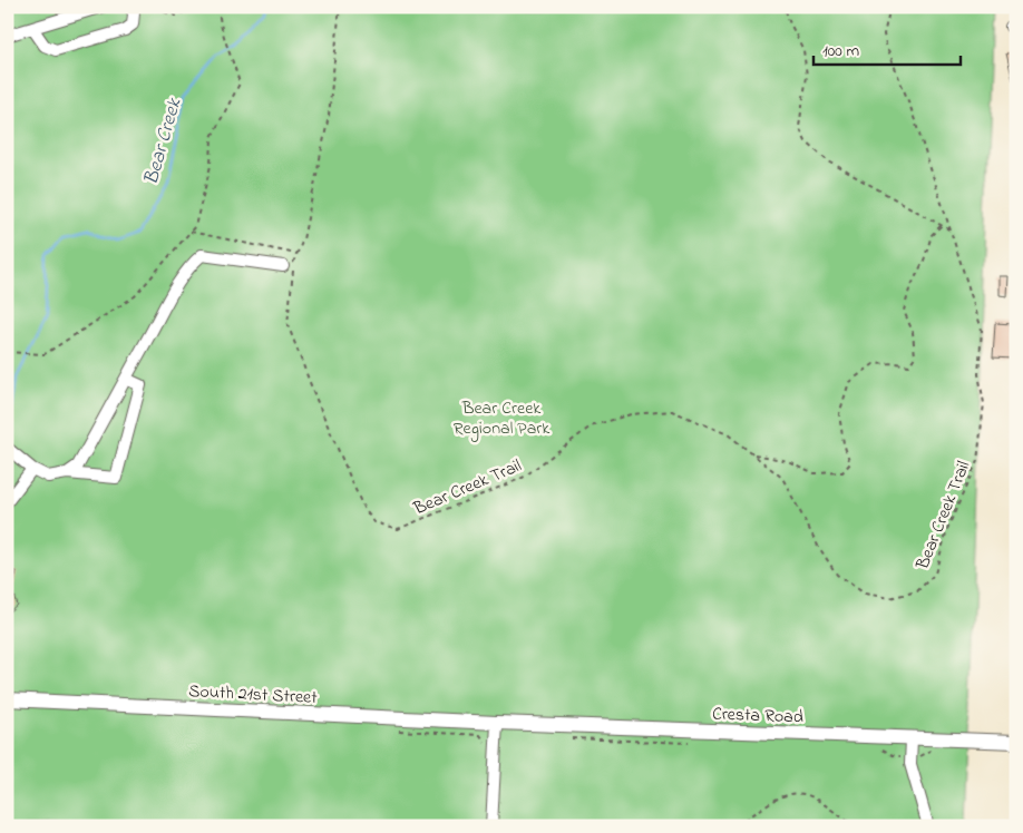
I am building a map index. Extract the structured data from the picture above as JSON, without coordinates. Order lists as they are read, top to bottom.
{
  "streets": {
    "main road": ["South 21st Street", "Cresta Road"],
    "path": ["Bear Creek Trail"]
  },
  "crossings": [
    ["South 21st Street", "Cresta Road"]
  ],
  "water": ["Bear Creek"],
  "parks": ["Bear Creek Regional Park"],
  "scale_bar": "100 m"
}
